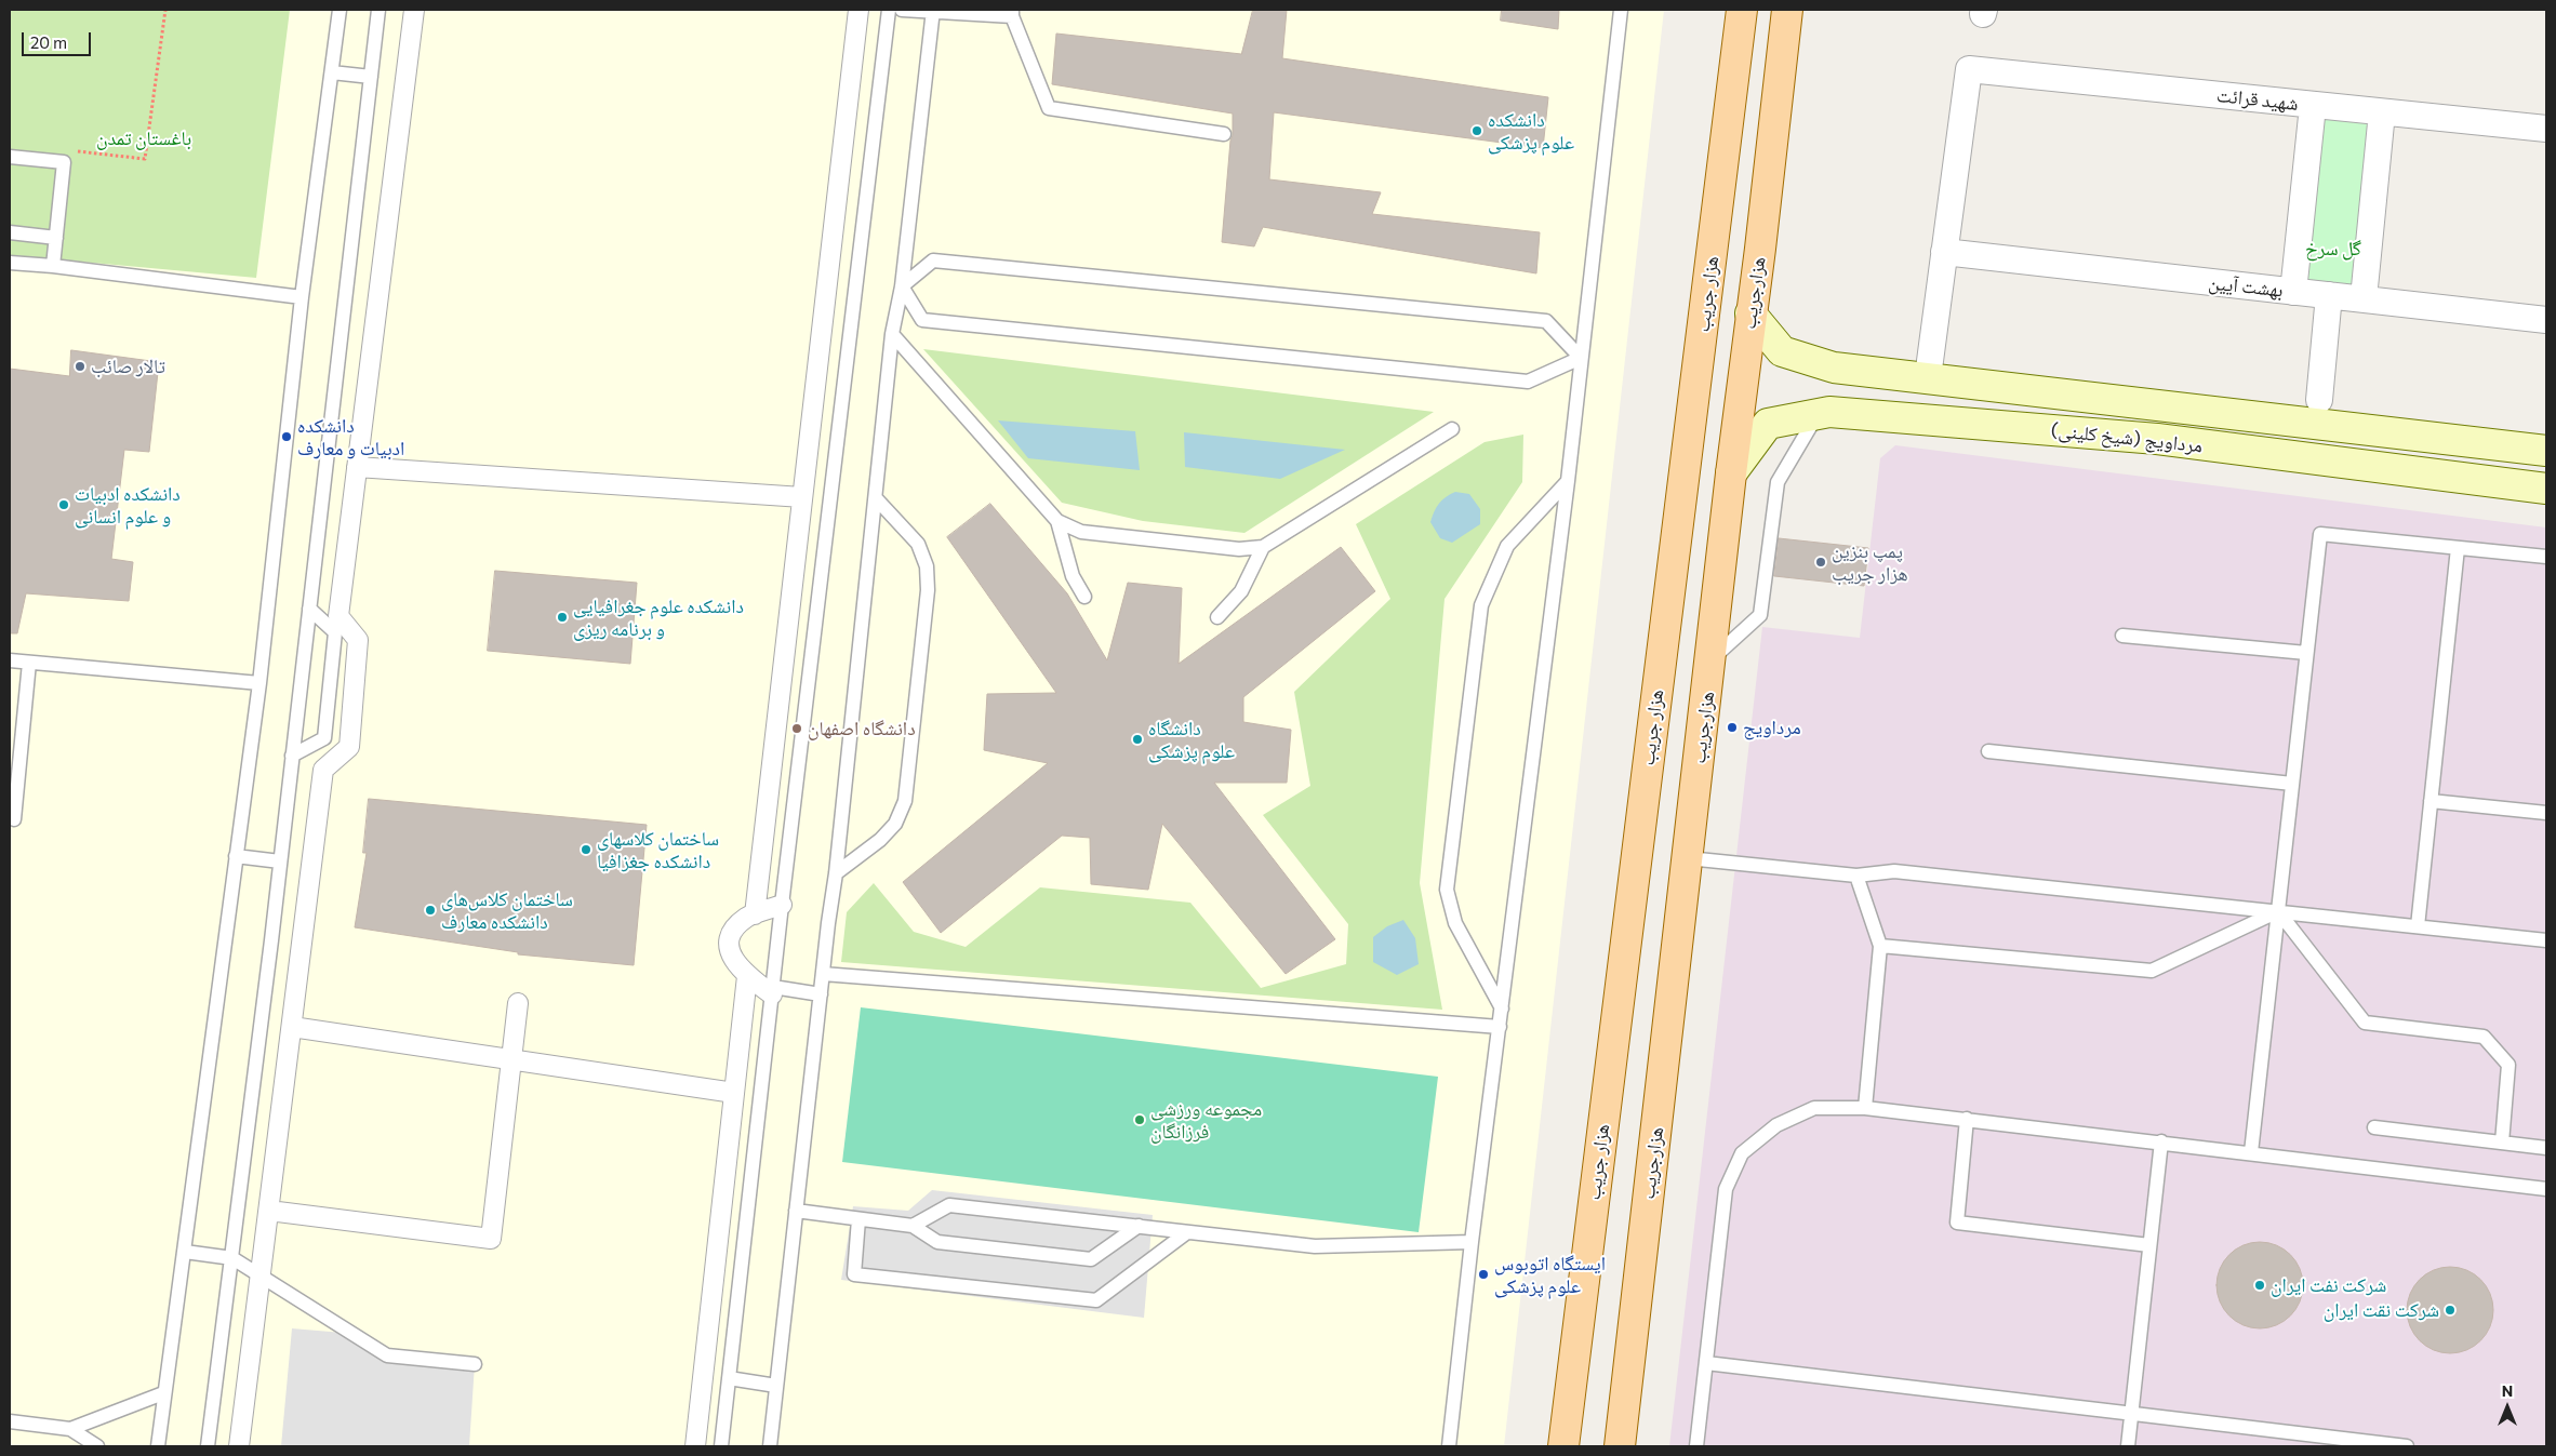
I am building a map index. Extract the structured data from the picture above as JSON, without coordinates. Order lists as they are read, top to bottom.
{
  "streets": {
    "main road": ["هزارجریب", "هزار جریب", "مرداویج (شیخ کلینی)"],
    "street": ["شهید قرائت", "بهشت آیین"]
  },
  "crossings": [
    ["شهید قرائت", "بهشت آیین"],
    ["هزارجریب", "مرداویج (شیخ کلینی)"]
  ],
  "parks": ["باغستان تمدن", "گل سرخ"],
  "places": [
    "دانشکده علوم پزشکی",
    "تالار صائب",
    "دانشکده ادبیات و معارف",
    "دانشکده ادبیات و علوم انسانی",
    "پمپ بنزین هزار جریب",
    "دانشکده علوم جغرافیایی و برنامه ریزی",
    "مرداویج",
    "دانشگاه اصفهان",
    "دانشگاه علوم پزشکی",
    "ساختمان کلاسهای دانشکده جغزافیا",
    "ساختمان کلاس‌های دانشکده معارف",
    "مجموعه ورزشی فرزانگان",
    "ایستگاه اتوبوس علوم پزشکی",
    "شرکت نفت ایران",
    "شرکت نقت ایران"
  ],
  "scale_bar": "20 m",
  "north": "top"
}
